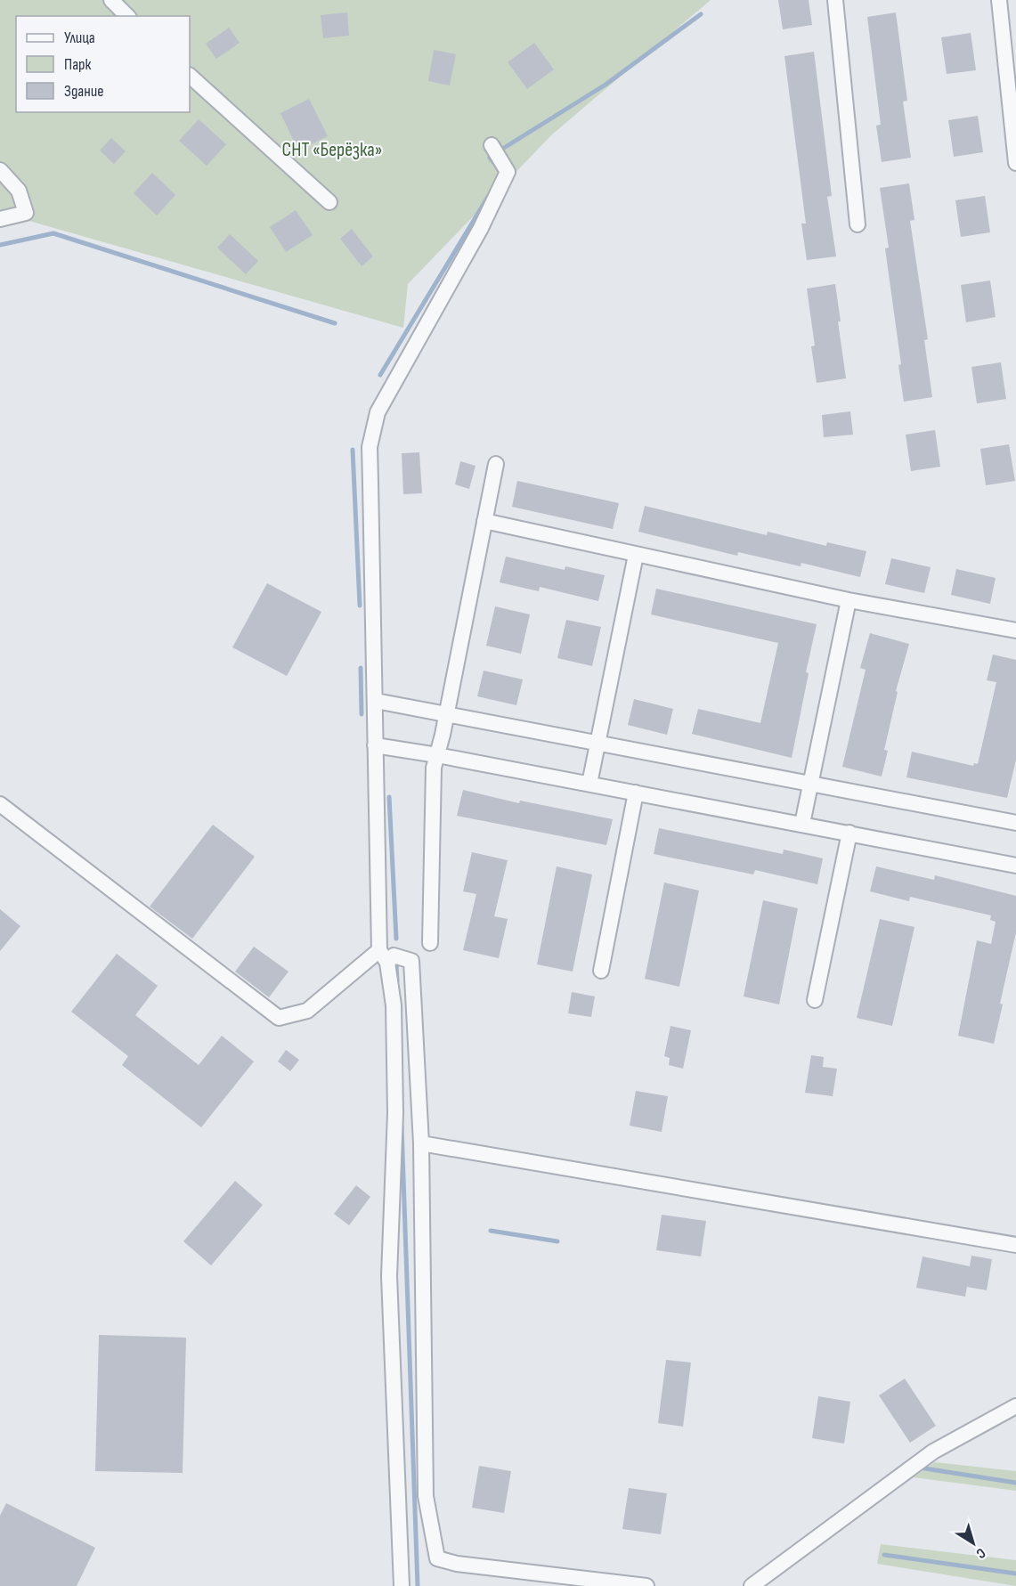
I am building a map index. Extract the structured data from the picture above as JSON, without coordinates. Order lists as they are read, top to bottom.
{
  "parks": ["СНТ «Берёзка»"],
  "legend": ["Улица", "Парк", "Здание"],
  "north": "bottom right"
}
